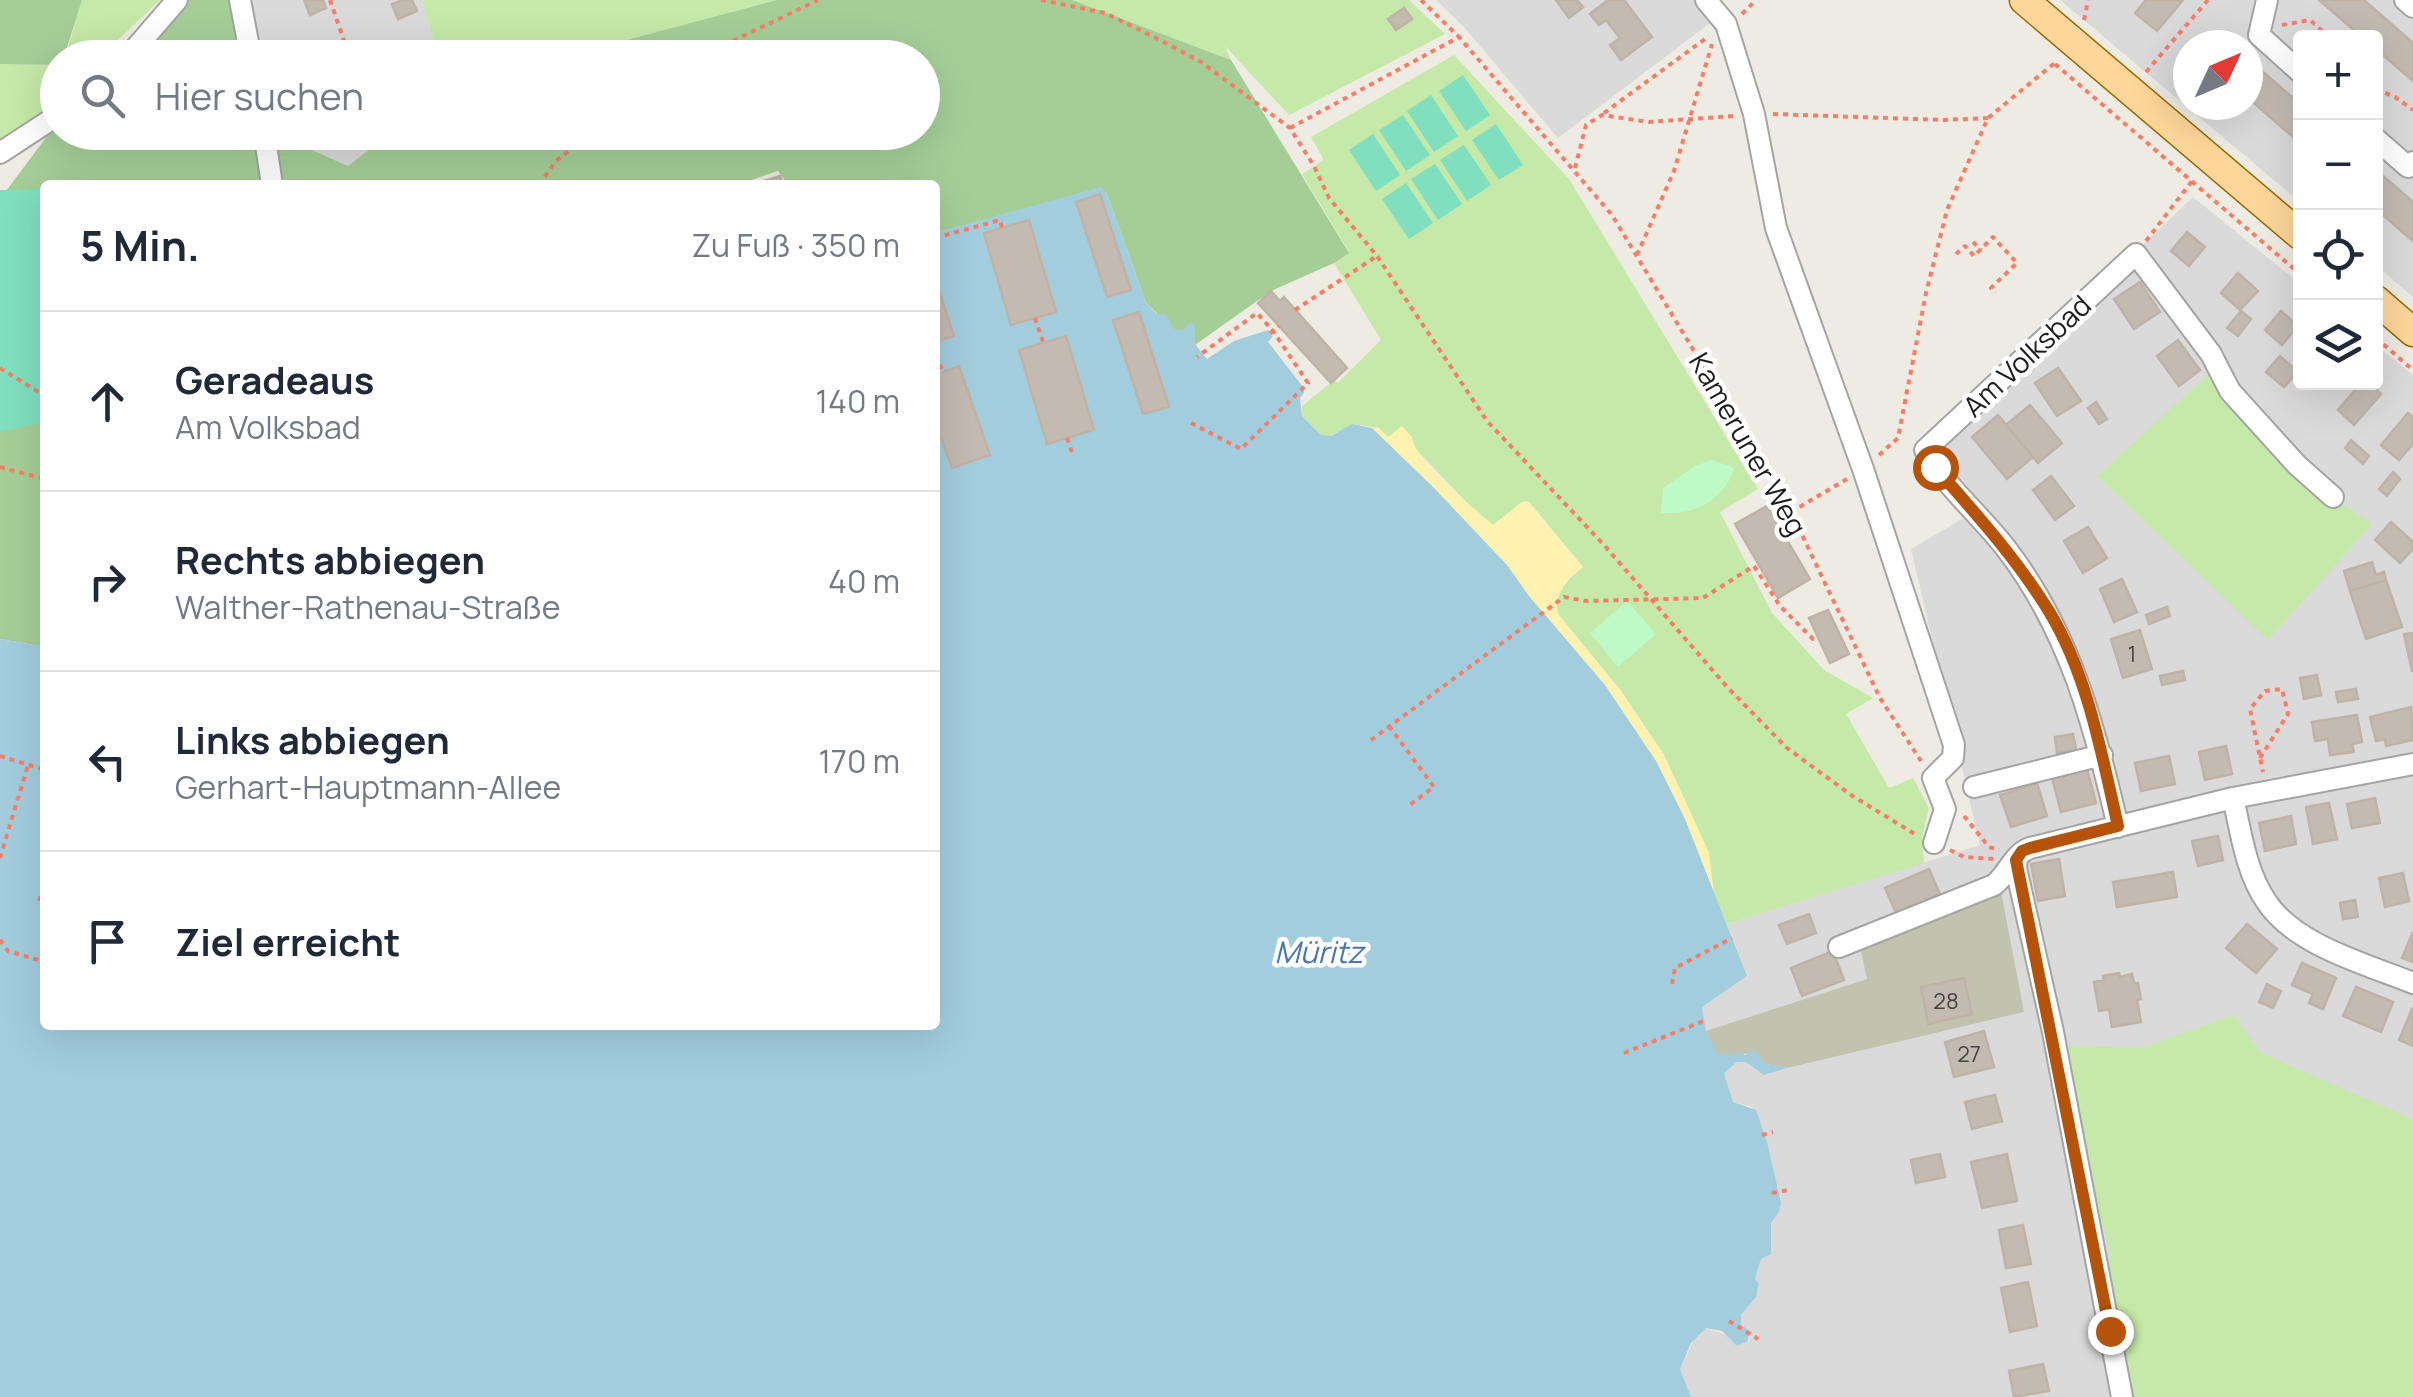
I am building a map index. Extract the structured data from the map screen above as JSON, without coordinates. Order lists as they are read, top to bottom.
{
  "streets": {
    "street": ["Am Volksbad"],
    "path": ["Kameruner Weg"]
  },
  "water": ["Müritz"],
  "house_numbers": ["1", "28", "27"],
  "north": "top right",
  "page": {
    "map_buttons": ["+", "−"],
    "search": "Hier suchen",
    "heading": ["5 Min.", "Zu Fuß · 350 m"],
    "list": [
      ["Geradeaus", "Am Volksbad", "140 m"],
      ["Rechts abbiegen", "Walther-Rathenau-Straße", "40 m"],
      ["Links abbiegen", "Gerhart-Hauptmann-Allee", "170 m"],
      "Ziel erreicht"
    ]
  }
}
